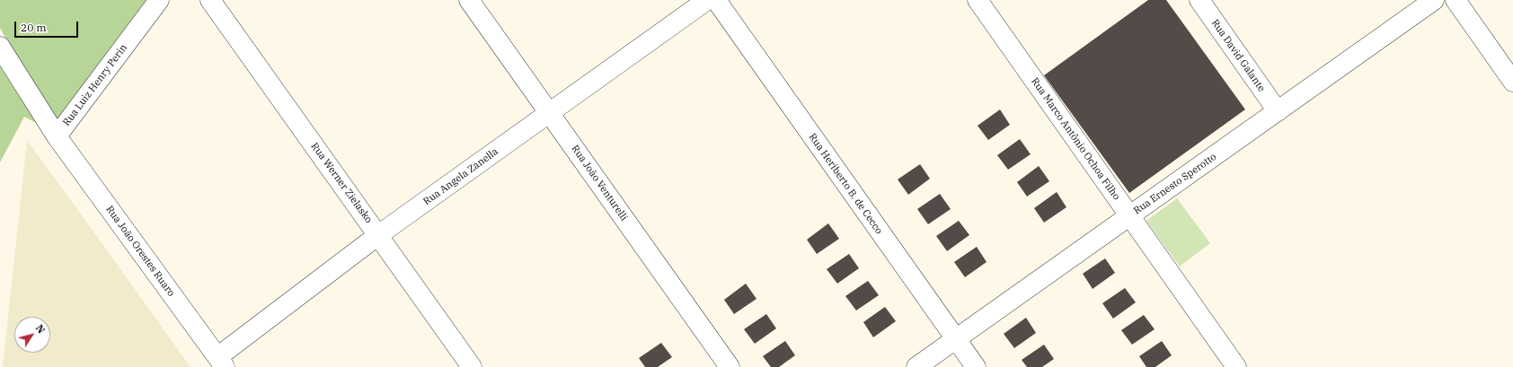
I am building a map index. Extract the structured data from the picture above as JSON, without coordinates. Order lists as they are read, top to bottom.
{
  "streets": {
    "street": [
      "Rua David Galante",
      "Rua Luiz Henry Perin",
      "Rua Marco Antônio Ochoa Filho",
      "Rua Angela Zanella",
      "Rua Werner Zielasko",
      "Rua João Venturelli",
      "Rua Heriberto B. de Cecco",
      "Rua Ernesto Sperotto",
      "Rua João Orestes Ruaro"
    ]
  },
  "crossings": [
    ["Rua David Galante", "Rua Ernesto Sperotto"],
    ["Rua Luiz Henry Perin", "Rua João Orestes Ruaro"],
    ["Rua Marco Antônio Ochoa Filho", "Rua Ernesto Sperotto"],
    ["Rua Angela Zanella", "Rua Werner Zielasko"],
    ["Rua Angela Zanella", "Rua João Venturelli"],
    ["Rua Angela Zanella", "Rua João Orestes Ruaro"],
    ["Rua Heriberto B. de Cecco", "Rua Ernesto Sperotto"]
  ],
  "scale_bar": "20 m",
  "north": "top right"
}
